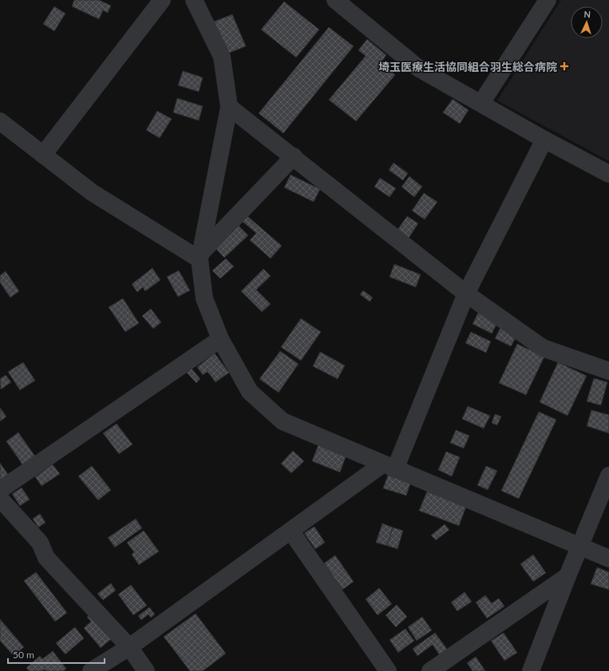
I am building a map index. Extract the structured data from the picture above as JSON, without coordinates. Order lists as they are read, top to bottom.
{
  "places": {
    "health": ["埼玉医療生活協同組合羽生総合病院"]
  },
  "scale_bar": "50 m",
  "north": "top"
}
